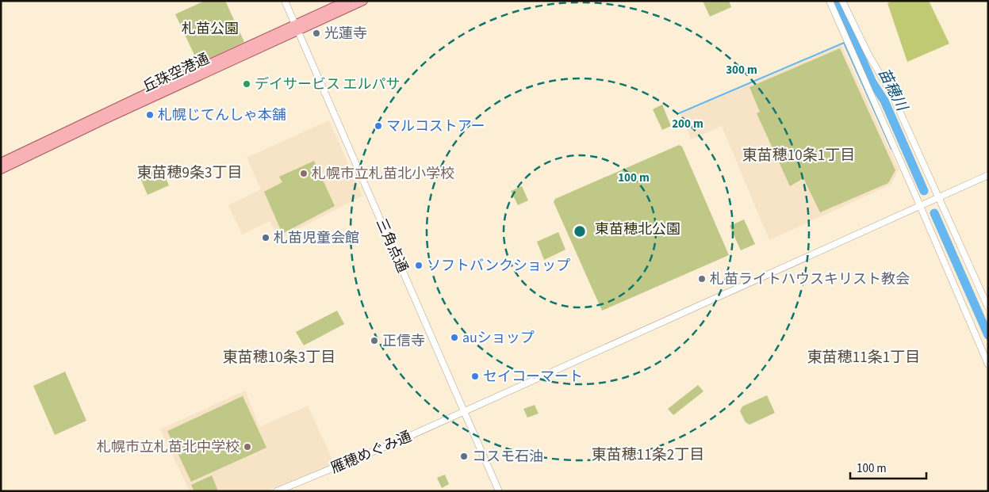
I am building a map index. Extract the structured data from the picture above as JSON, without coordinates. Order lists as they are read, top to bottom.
{
  "streets": {
    "main road": ["丘珠空港通"],
    "street": ["三角点通", "雁穂めぐみ通"]
  },
  "crossings": [
    ["丘珠空港通", "三角点通"],
    ["三角点通", "雁穂めぐみ通"]
  ],
  "districts": [
    "東苗穂10条1丁目",
    "東苗穂9条3丁目",
    "東苗穂10条3丁目",
    "東苗穂11条1丁目",
    "東苗穂11条2丁目"
  ],
  "water": ["苗穂川"],
  "parks": ["札苗公園", "東苗穂北公園"],
  "places": [
    "光蓮寺",
    "デイサービス エルパサ",
    "札幌じてんしゃ本舗",
    "マルコストアー",
    "札幌市立札苗北小学校",
    "札苗児童会館",
    "ソフトバンクショップ",
    "札苗ライトハウスキリスト教会",
    "auショップ",
    "正信寺",
    "セイコーマート",
    "札幌市立札苗北中学校",
    "コスモ石油"
  ],
  "scale_bar": "100 m",
  "rings": ["300 m", "200 m", "100 m"]
}
